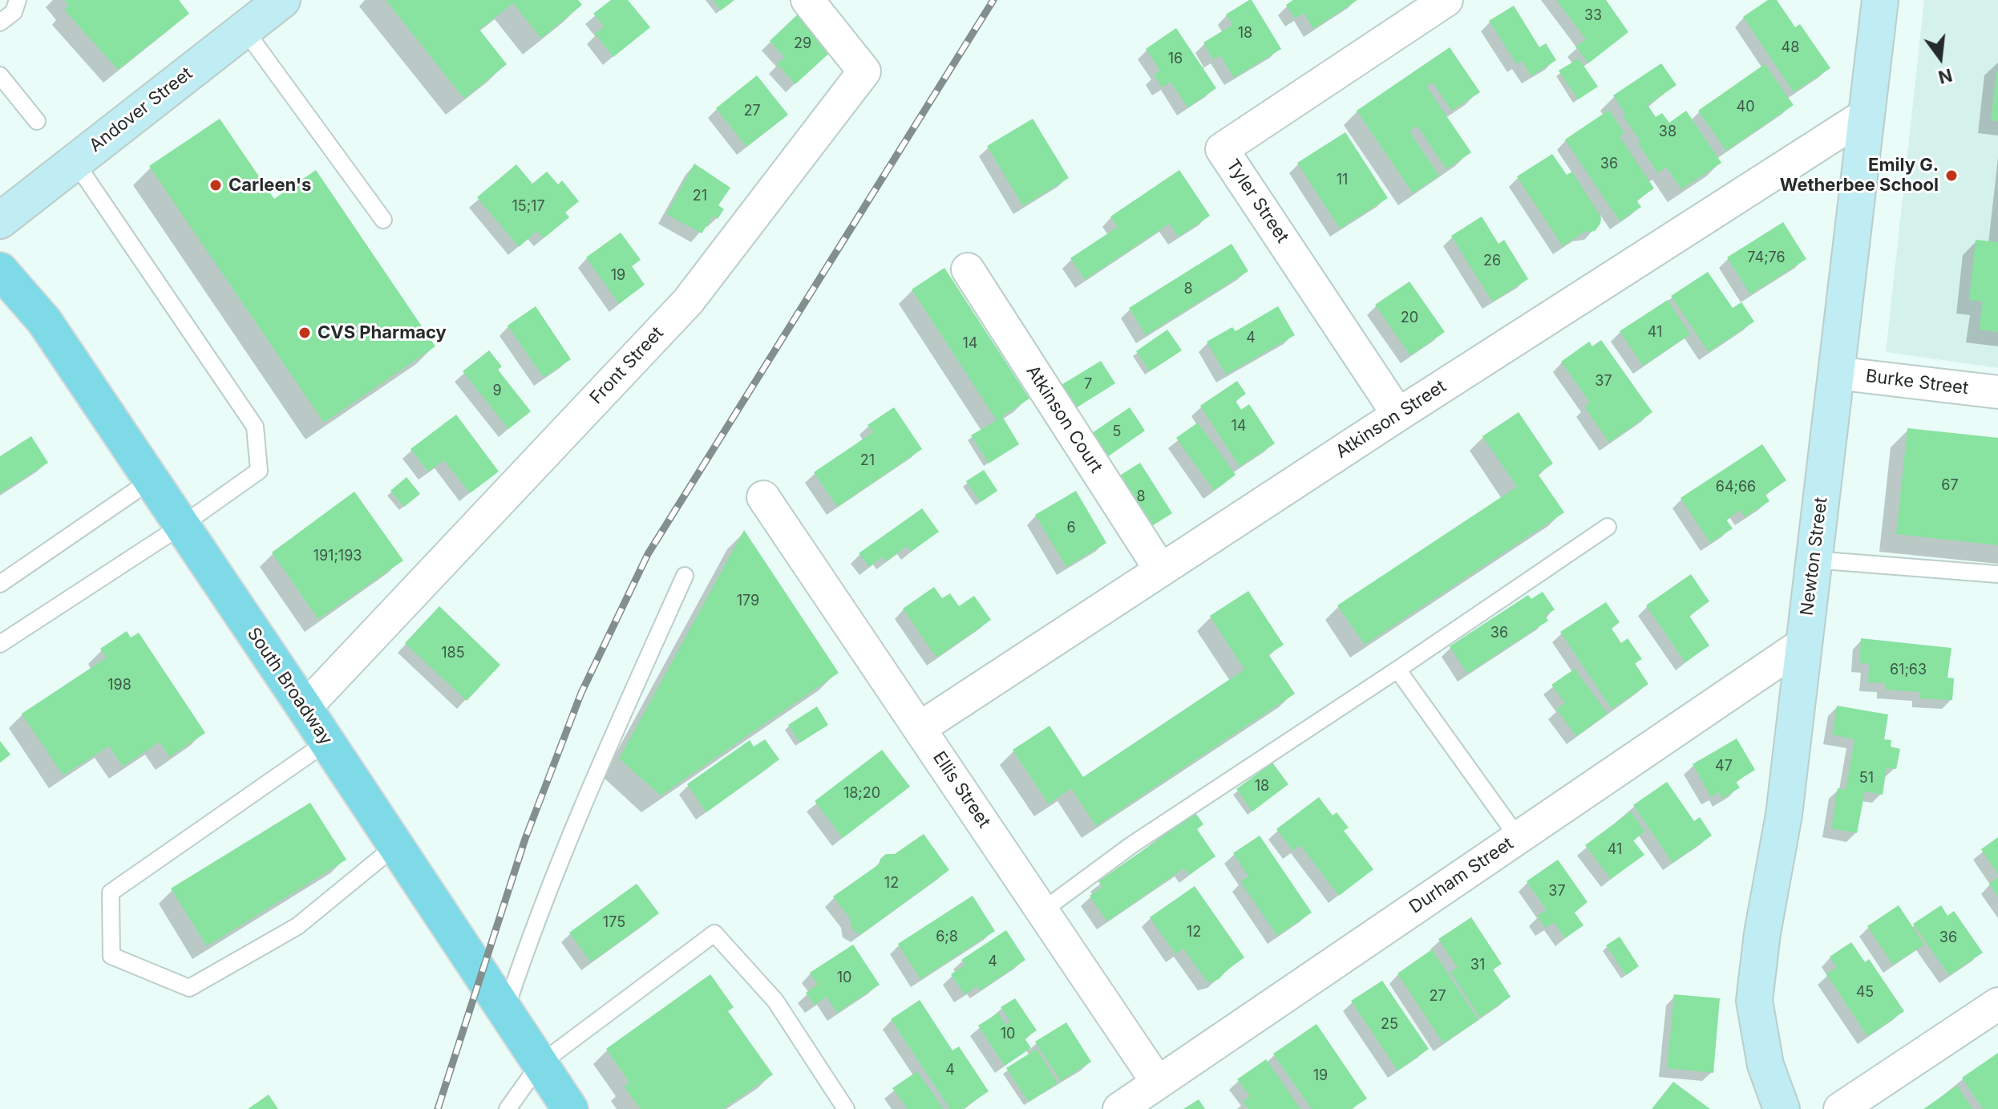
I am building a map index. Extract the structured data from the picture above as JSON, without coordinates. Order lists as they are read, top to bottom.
{
  "streets": {
    "main road": ["Andover Street", "Newton Street", "South Broadway"],
    "street": [
      "Tyler Street",
      "Front Street",
      "Burke Street",
      "Atkinson Court",
      "Atkinson Street",
      "Ellis Street",
      "Durham Street"
    ]
  },
  "crossings": [
    ["Tyler Street", "Atkinson Street"],
    ["Front Street", "South Broadway"],
    ["Burke Street", "Newton Street"],
    ["Atkinson Court", "Atkinson Street"],
    ["Atkinson Street", "Newton Street"],
    ["Atkinson Street", "Ellis Street"],
    ["Newton Street", "Durham Street"],
    ["Ellis Street", "Durham Street"]
  ],
  "places": ["Emily G. Wetherbee School", "Carleen's", "CVS Pharmacy"],
  "house_numbers": [
    "33",
    "18",
    "29",
    "48",
    "16",
    "40",
    "27",
    "38",
    "36",
    "11",
    "21",
    "15;17",
    "74;76",
    "26",
    "19",
    "8",
    "20",
    "41",
    "4",
    "14",
    "37",
    "7",
    "9",
    "14",
    "5",
    "21",
    "67",
    "64;66",
    "8",
    "6",
    "191;193",
    "179",
    "36",
    "185",
    "61;63",
    "198",
    "47",
    "51",
    "18",
    "18;20",
    "41",
    "12",
    "37",
    "175",
    "12",
    "6;8",
    "36",
    "4",
    "31",
    "10",
    "45",
    "27",
    "25",
    "10",
    "4",
    "19"
  ],
  "north": "bottom"
}
